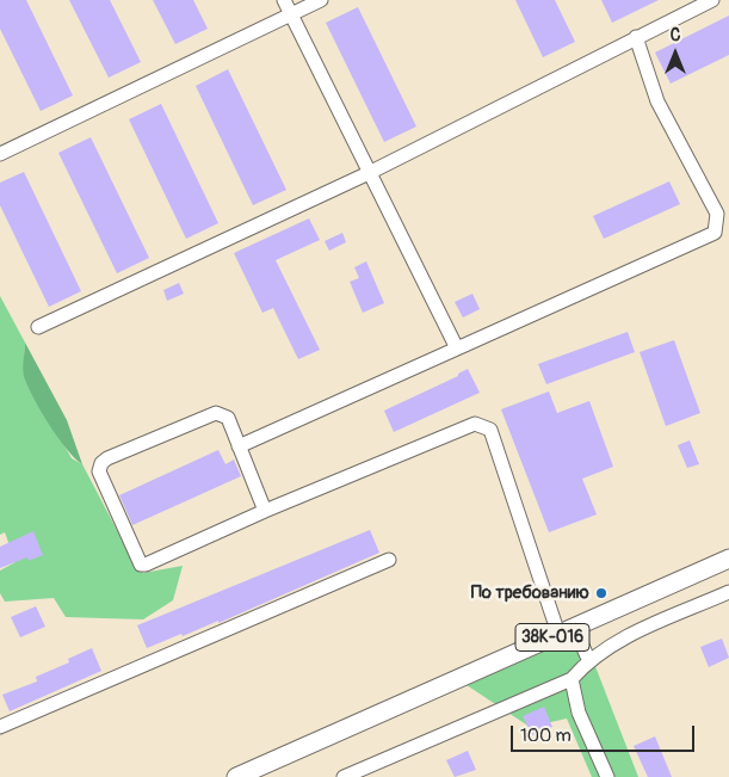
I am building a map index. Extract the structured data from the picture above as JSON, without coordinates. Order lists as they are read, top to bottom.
{
  "streets": {
    "main road": ["38К-016"]
  },
  "places": ["По требованию"],
  "scale_bar": "100 m",
  "north": "top"
}
